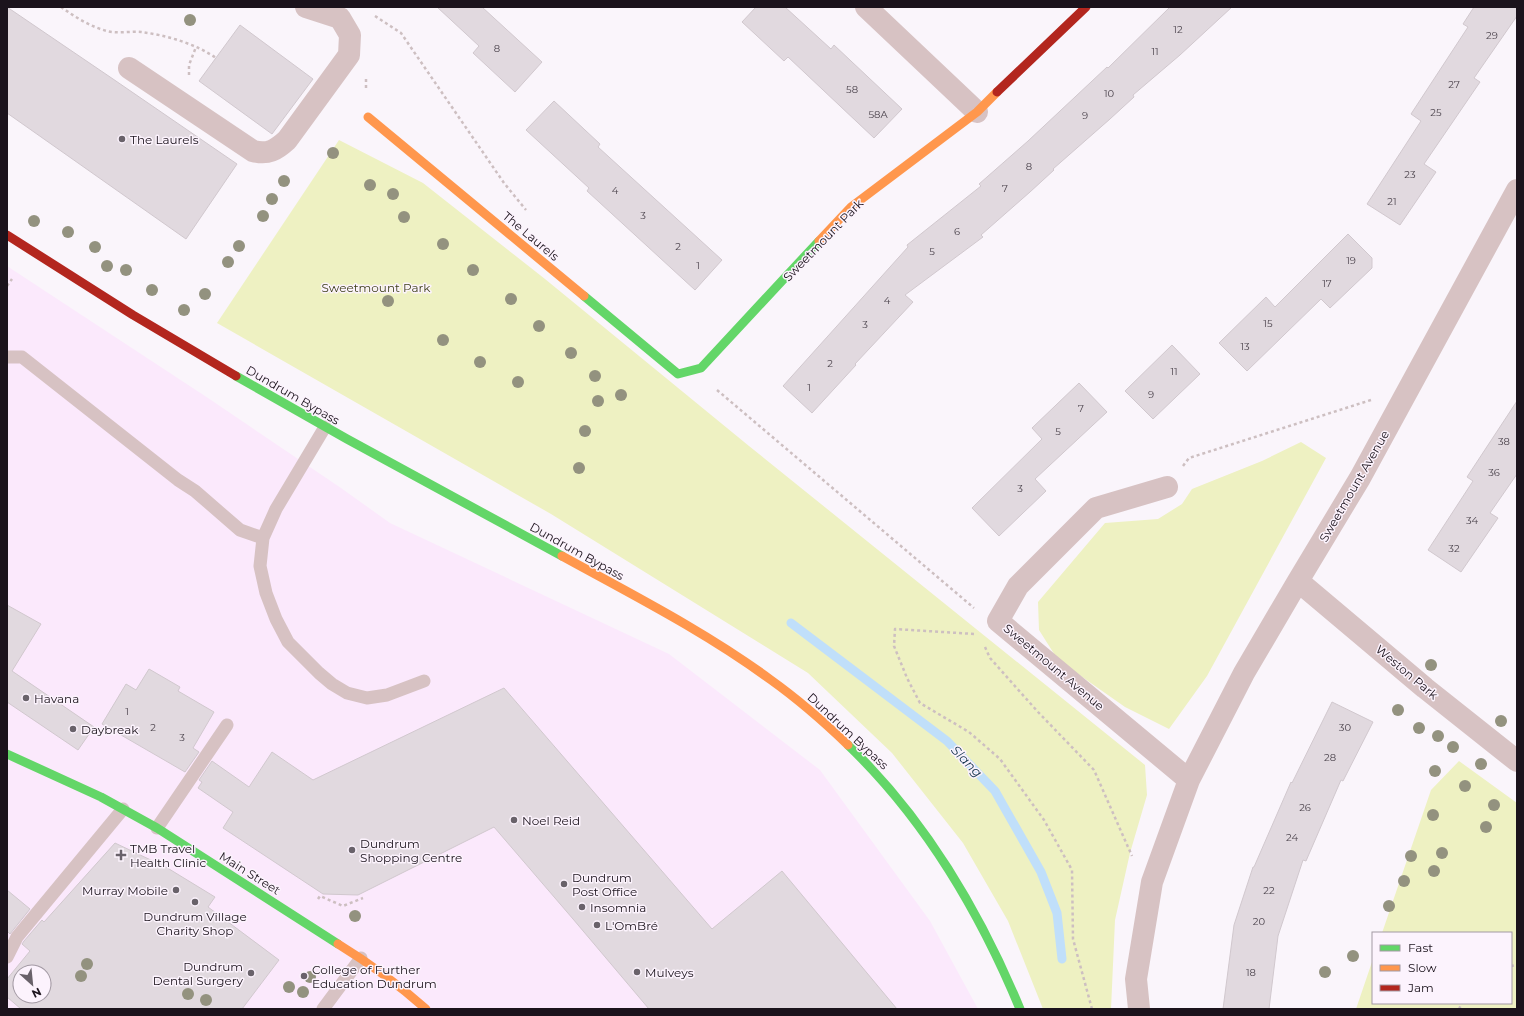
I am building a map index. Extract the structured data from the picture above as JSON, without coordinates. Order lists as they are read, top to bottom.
{
  "streets": {
    "street": [
      "The Laurels",
      "Sweetmount Park",
      "Dundrum Bypass",
      "Sweetmount Avenue",
      "Weston Park",
      "Main Street"
    ]
  },
  "crossings": [
    ["The Laurels", "Sweetmount Park"],
    ["Sweetmount Avenue", "Weston Park"]
  ],
  "water": ["Slang"],
  "parks": ["Sweetmount Park"],
  "places": {
    "other": [
      "The Laurels",
      "Havana",
      "Daybreak",
      "Noel Reid",
      "Dundrum Shopping Centre",
      "Dundrum Post Office",
      "Murray Mobile",
      "Dundrum Village Charity Shop",
      "Insomnia",
      "L'OmBré",
      "Mulveys",
      "Dundrum Dental Surgery",
      "College of Further Education Dundrum"
    ],
    "health": ["TMB Travel Health Clinic"]
  },
  "house_numbers": [
    "12",
    "29",
    "8",
    "11",
    "27",
    "58",
    "10",
    "25",
    "58A",
    "9",
    "8",
    "23",
    "7",
    "4",
    "21",
    "3",
    "6",
    "2",
    "5",
    "19",
    "1",
    "17",
    "4",
    "15",
    "3",
    "13",
    "2",
    "11",
    "1",
    "9",
    "7",
    "5",
    "38",
    "36",
    "3",
    "34",
    "32",
    "1",
    "2",
    "30",
    "3",
    "28",
    "26",
    "24",
    "22",
    "20",
    "18"
  ],
  "legend": ["Fast", "Slow", "Jam"],
  "north": "bottom right"
}
